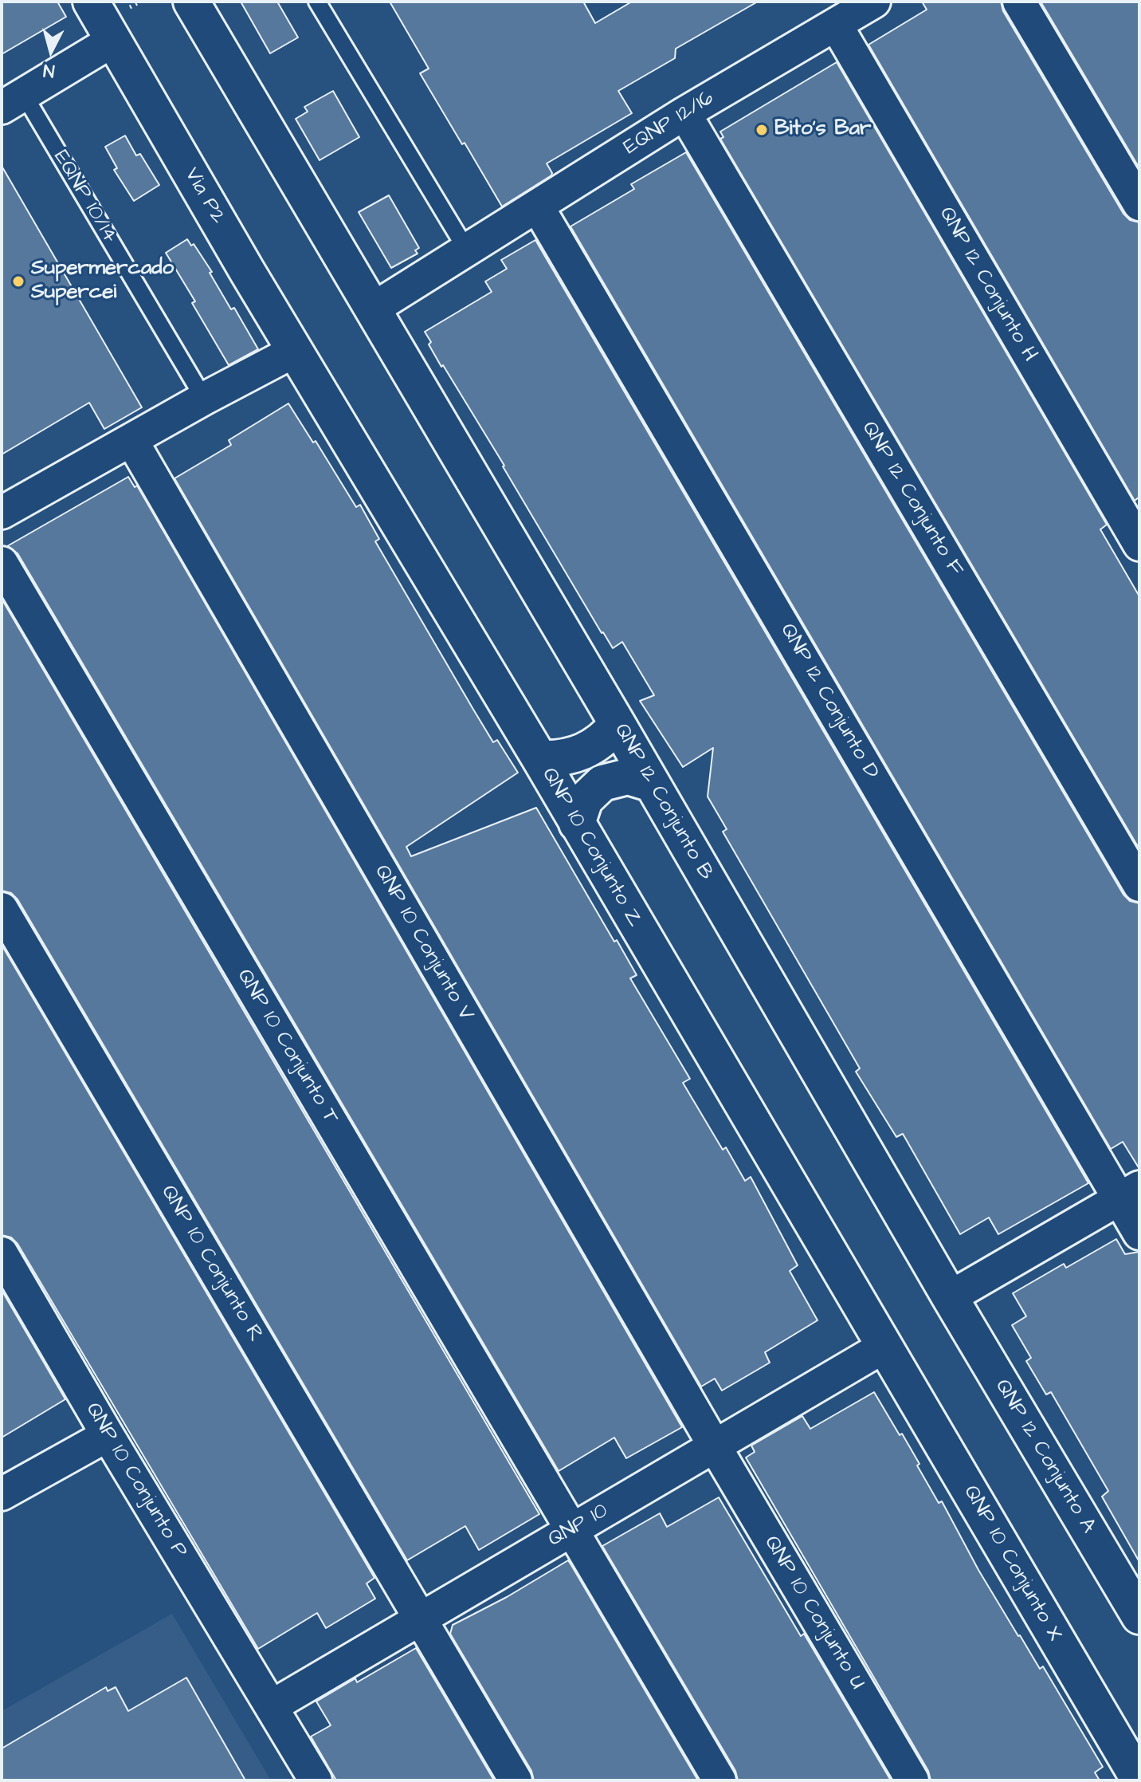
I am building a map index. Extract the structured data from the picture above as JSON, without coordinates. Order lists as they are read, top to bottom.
{
  "streets": {
    "street": [
      "EQNP 12/16",
      "Via P2",
      "EQNP 10/14",
      "QNP 12 Conjunto H",
      "QNP 12 Conjunto F",
      "QNP 12 Conjunto D",
      "QNP 12 Conjunto B",
      "QNP 10 Conjunto Z",
      "QNP 10 Conjunto V",
      "QNP 10 Conjunto T",
      "QNP 10 Conjunto R",
      "QNP 12 Conjunto A",
      "QNP 10 Conjunto P",
      "QNP 10",
      "QNP 10 Conjunto X",
      "QNP 10 Conjunto U"
    ]
  },
  "crossings": [
    ["EQNP 12/16", "QNP 12 Conjunto H"],
    ["EQNP 12/16", "QNP 12 Conjunto F"],
    ["EQNP 12/16", "QNP 12 Conjunto D"],
    ["EQNP 12/16", "QNP 12 Conjunto B"],
    ["Via P2", "EQNP 10/14"],
    ["Via P2", "QNP 10 Conjunto Z"],
    ["QNP 12 Conjunto B", "QNP 12 Conjunto A"],
    ["QNP 10 Conjunto Z", "QNP 10"],
    ["QNP 10 Conjunto Z", "QNP 10 Conjunto X"],
    ["QNP 10 Conjunto V", "QNP 10"],
    ["QNP 10 Conjunto V", "QNP 10 Conjunto U"],
    ["QNP 10 Conjunto T", "QNP 10"],
    ["QNP 10 Conjunto R", "QNP 10"],
    ["QNP 10 Conjunto P", "QNP 10"],
    ["QNP 10", "QNP 10 Conjunto X"],
    ["QNP 10", "QNP 10 Conjunto U"]
  ],
  "places": ["Bito's Bar", "Supermercado Supercei"],
  "north": "bottom"
}
